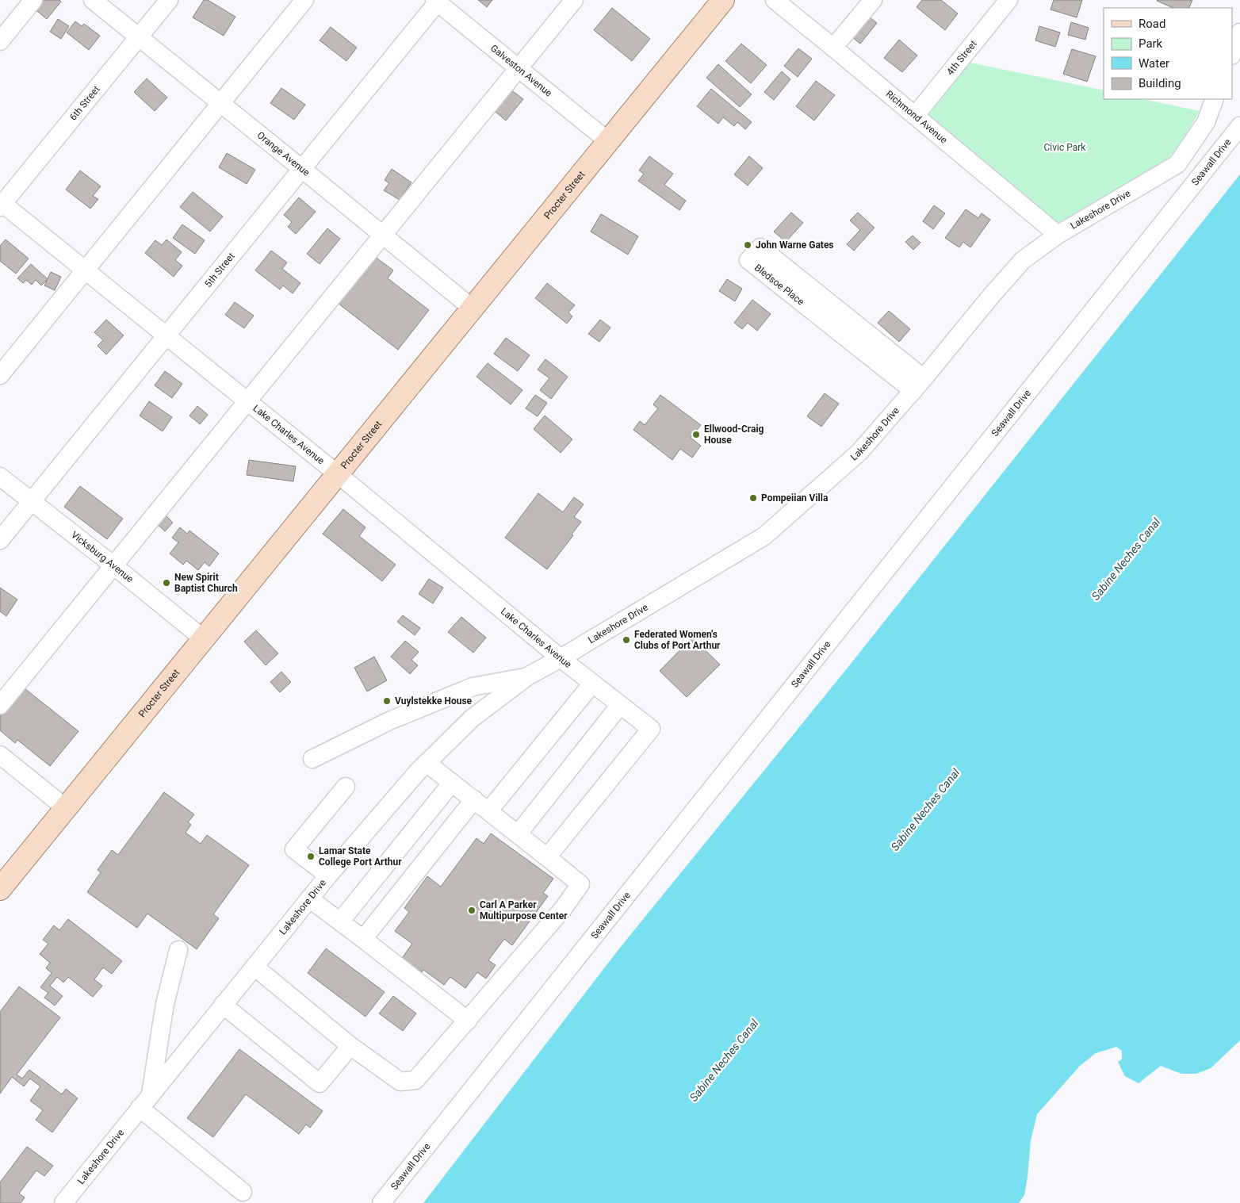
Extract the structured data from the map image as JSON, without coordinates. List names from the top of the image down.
{
  "streets": {
    "main road": ["Procter Street"],
    "street": [
      "4th Street",
      "Galveston Avenue",
      "6th Street",
      "Richmond Avenue",
      "Orange Avenue",
      "Seawall Drive",
      "Lakeshore Drive",
      "5th Street",
      "Bledsoe Place",
      "Lake Charles Avenue",
      "Vicksburg Avenue"
    ]
  },
  "crossings": [
    ["4th Street", "Richmond Avenue"],
    ["Galveston Avenue", "Procter Street"],
    ["Galveston Avenue", "5th Street"],
    ["6th Street", "Orange Avenue"],
    ["6th Street", "Lake Charles Avenue"],
    ["Richmond Avenue", "Lakeshore Drive"],
    ["Orange Avenue", "Procter Street"],
    ["Orange Avenue", "5th Street"],
    ["Procter Street", "Lake Charles Avenue"],
    ["Procter Street", "Vicksburg Avenue"],
    ["Lakeshore Drive", "Bledsoe Place"],
    ["Lakeshore Drive", "Lake Charles Avenue"],
    ["5th Street", "Lake Charles Avenue"],
    ["5th Street", "Vicksburg Avenue"]
  ],
  "water": ["Sabine Neches Canal"],
  "parks": ["Civic Park"],
  "places": [
    "John Warne Gates",
    "Ellwood-Craig House",
    "Pompeiian Villa",
    "New Spirit Baptist Church",
    "Federated Women's Clubs of Port Arthur",
    "Vuylstekke House",
    "Lamar State College Port Arthur",
    "Carl A Parker Multipurpose Center"
  ],
  "legend": [
    "Road",
    "Park",
    "Water",
    "Building"
  ]
}
